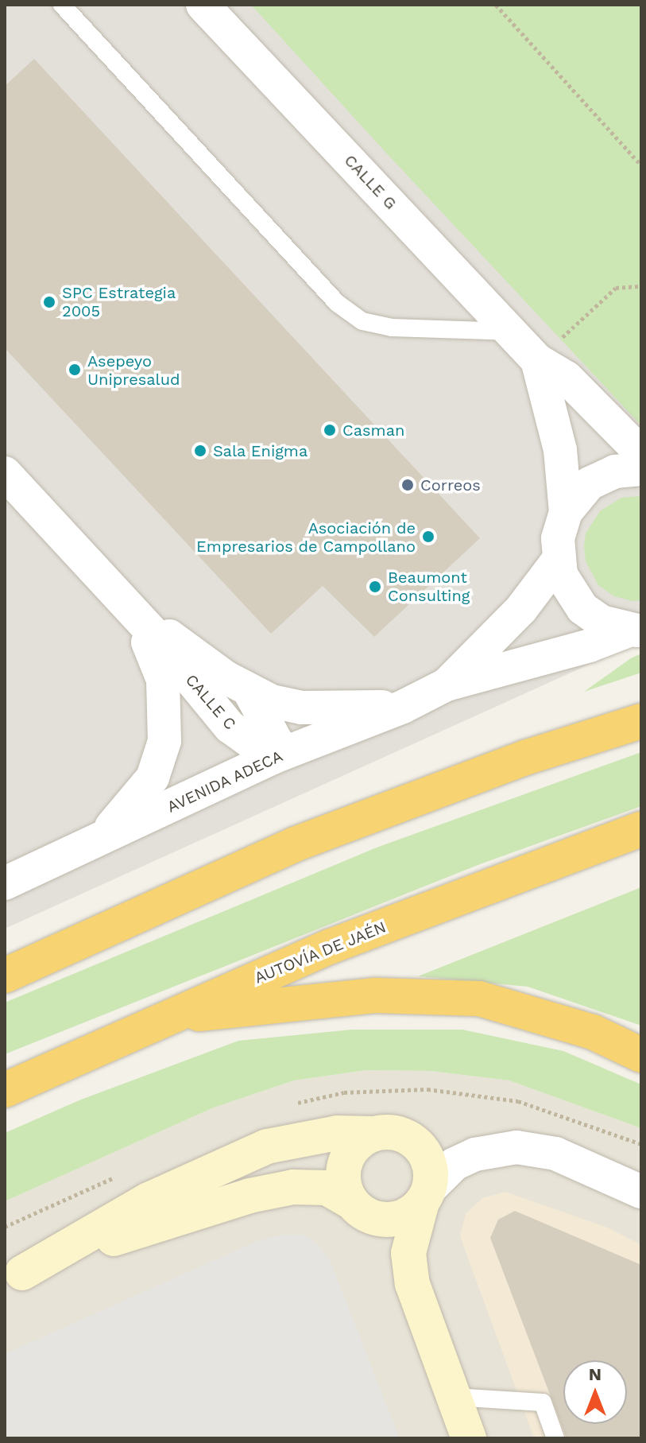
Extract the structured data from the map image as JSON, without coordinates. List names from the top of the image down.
{
  "streets": {
    "highway": ["AUTOVÍA DE JAÉN"],
    "street": ["CALLE G", "CALLE C", "AVENIDA ADECA"]
  },
  "crossings": [
    ["CALLE C", "AVENIDA ADECA"]
  ],
  "places": [
    "SPC Estrategia 2005",
    "Asepeyo Unipresalud",
    "Casman",
    "Sala Enigma",
    "Correos",
    "Asociación de Empresarios de Campollano",
    "Beaumont Consulting"
  ],
  "north": "top"
}
